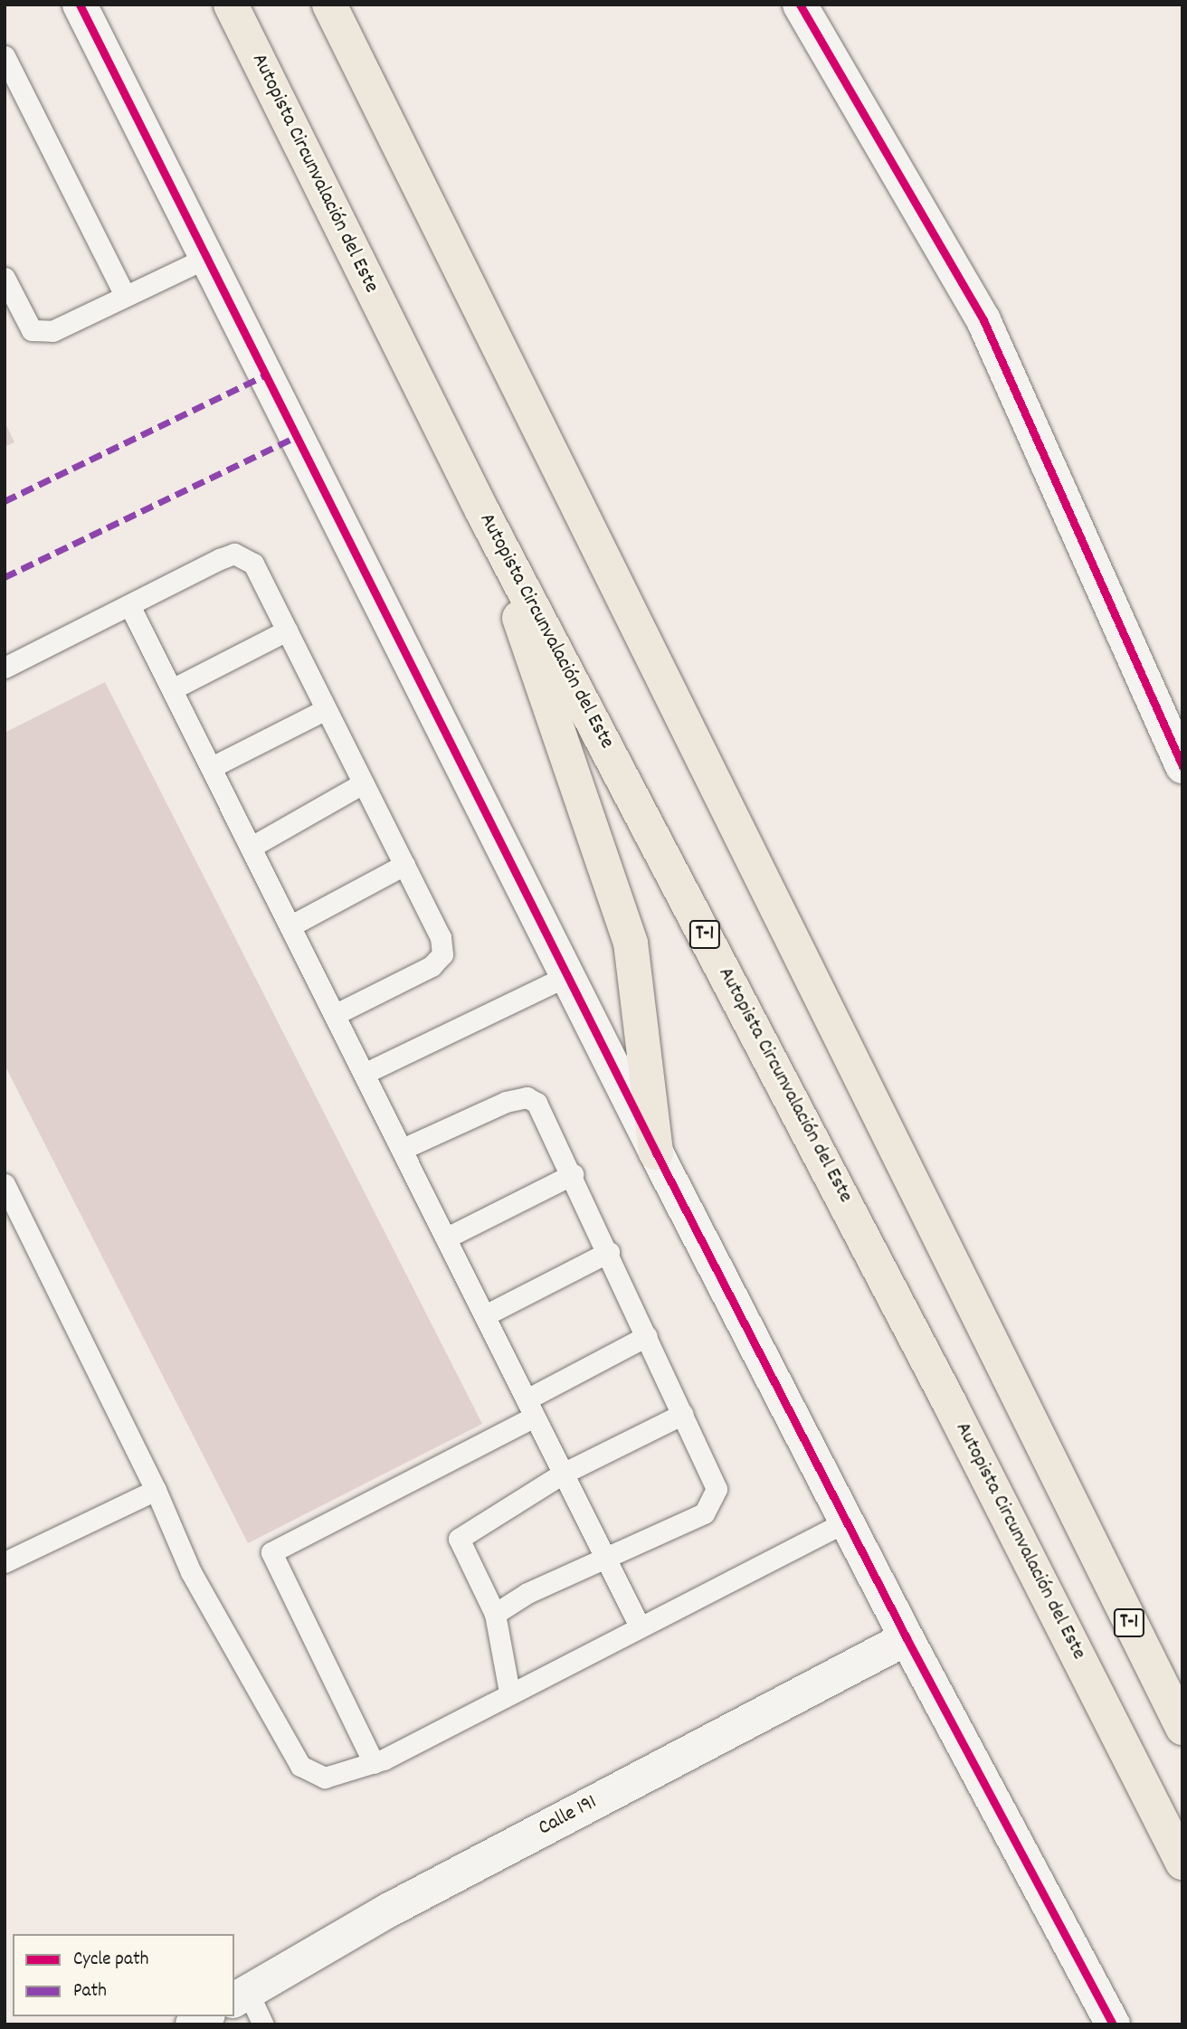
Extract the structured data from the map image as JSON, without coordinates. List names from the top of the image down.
{
  "streets": {
    "highway": ["Autopista Circunvalación del Este", "T-1"],
    "street": ["Calle 191"]
  },
  "legend": ["Cycle path", "Path"]
}
